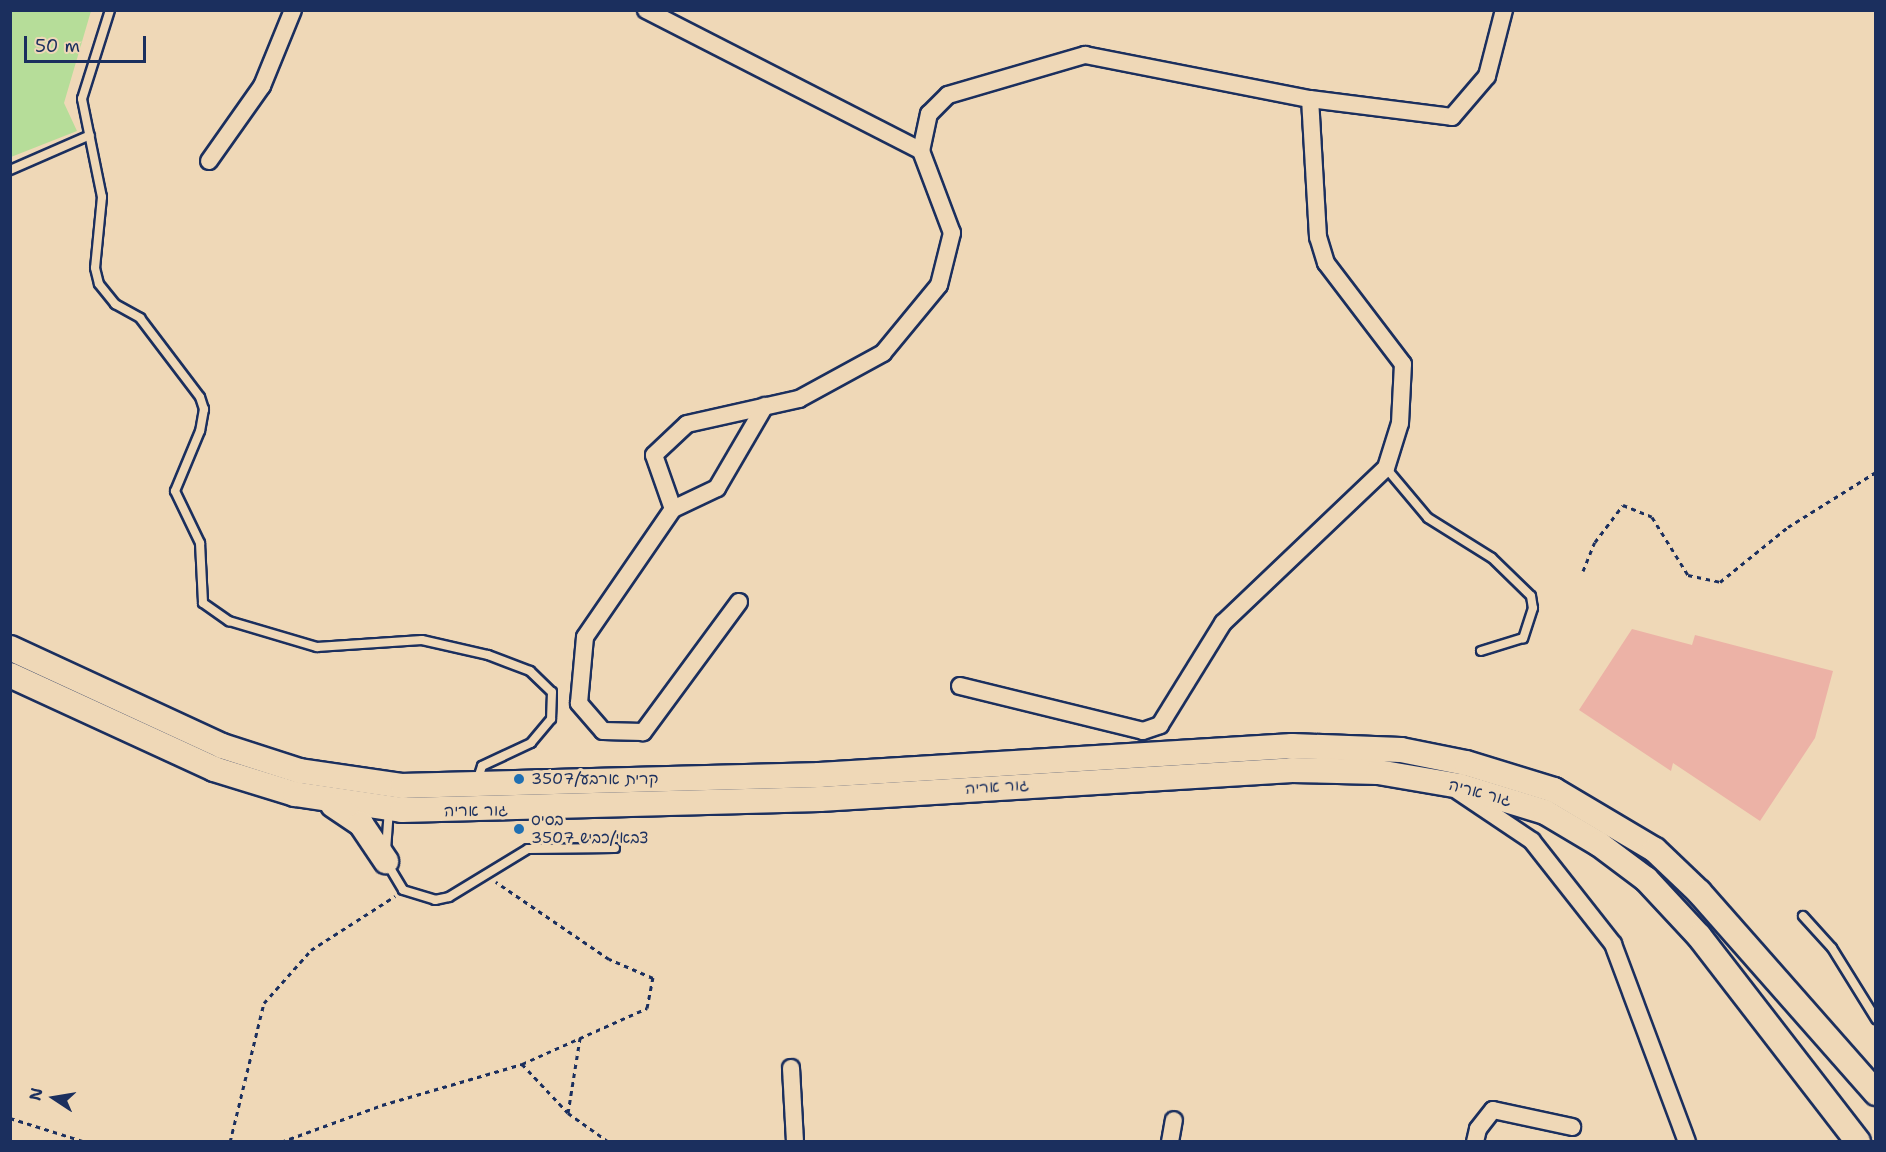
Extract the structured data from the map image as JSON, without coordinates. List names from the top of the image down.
{
  "streets": {
    "main road": ["גור אריה"]
  },
  "places": ["קרית ארבע/3507", "בסיס צבאי/כביש 3507"],
  "scale_bar": "50 m",
  "north": "left"
}
